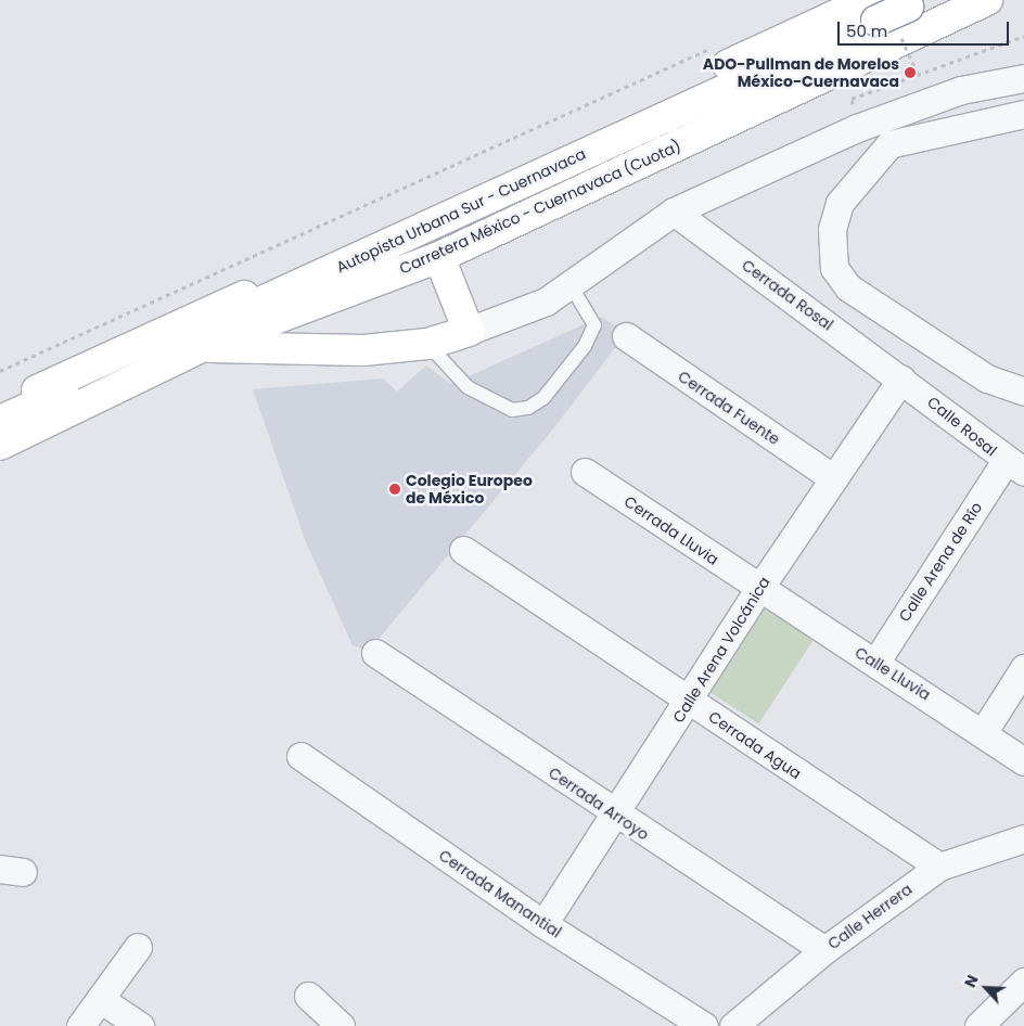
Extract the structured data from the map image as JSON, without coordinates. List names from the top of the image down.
{
  "streets": {
    "highway": ["Carretera México - Cuernavaca (Cuota)", "Autopista Urbana Sur - Cuernavaca"],
    "street": [
      "Cerrada Rosal",
      "Cerrada Fuente",
      "Calle Rosal",
      "Cerrada Lluvia",
      "Calle Arena de Río",
      "Calle Arena Volcánica",
      "Calle Lluvia",
      "Cerrada Agua",
      "Cerrada Arroyo",
      "Cerrada Manantial",
      "Calle Herrera"
    ]
  },
  "crossings": [
    ["Cerrada Rosal", "Calle Rosal"],
    ["Cerrada Rosal", "Calle Arena Volcánica"],
    ["Cerrada Fuente", "Calle Arena Volcánica"],
    ["Calle Rosal", "Calle Arena de Río"],
    ["Calle Rosal", "Calle Arena Volcánica"],
    ["Cerrada Lluvia", "Calle Arena Volcánica"],
    ["Cerrada Lluvia", "Calle Lluvia"],
    ["Calle Arena de Río", "Calle Lluvia"],
    ["Calle Arena Volcánica", "Calle Lluvia"],
    ["Calle Arena Volcánica", "Cerrada Agua"],
    ["Calle Arena Volcánica", "Cerrada Arroyo"],
    ["Calle Arena Volcánica", "Cerrada Manantial"],
    ["Cerrada Agua", "Calle Herrera"],
    ["Cerrada Arroyo", "Calle Herrera"]
  ],
  "places": ["ADO-Pullman de Morelos México-Cuernavaca", "Colegio Europeo de México"],
  "scale_bar": "50 m",
  "north": "top left"
}
